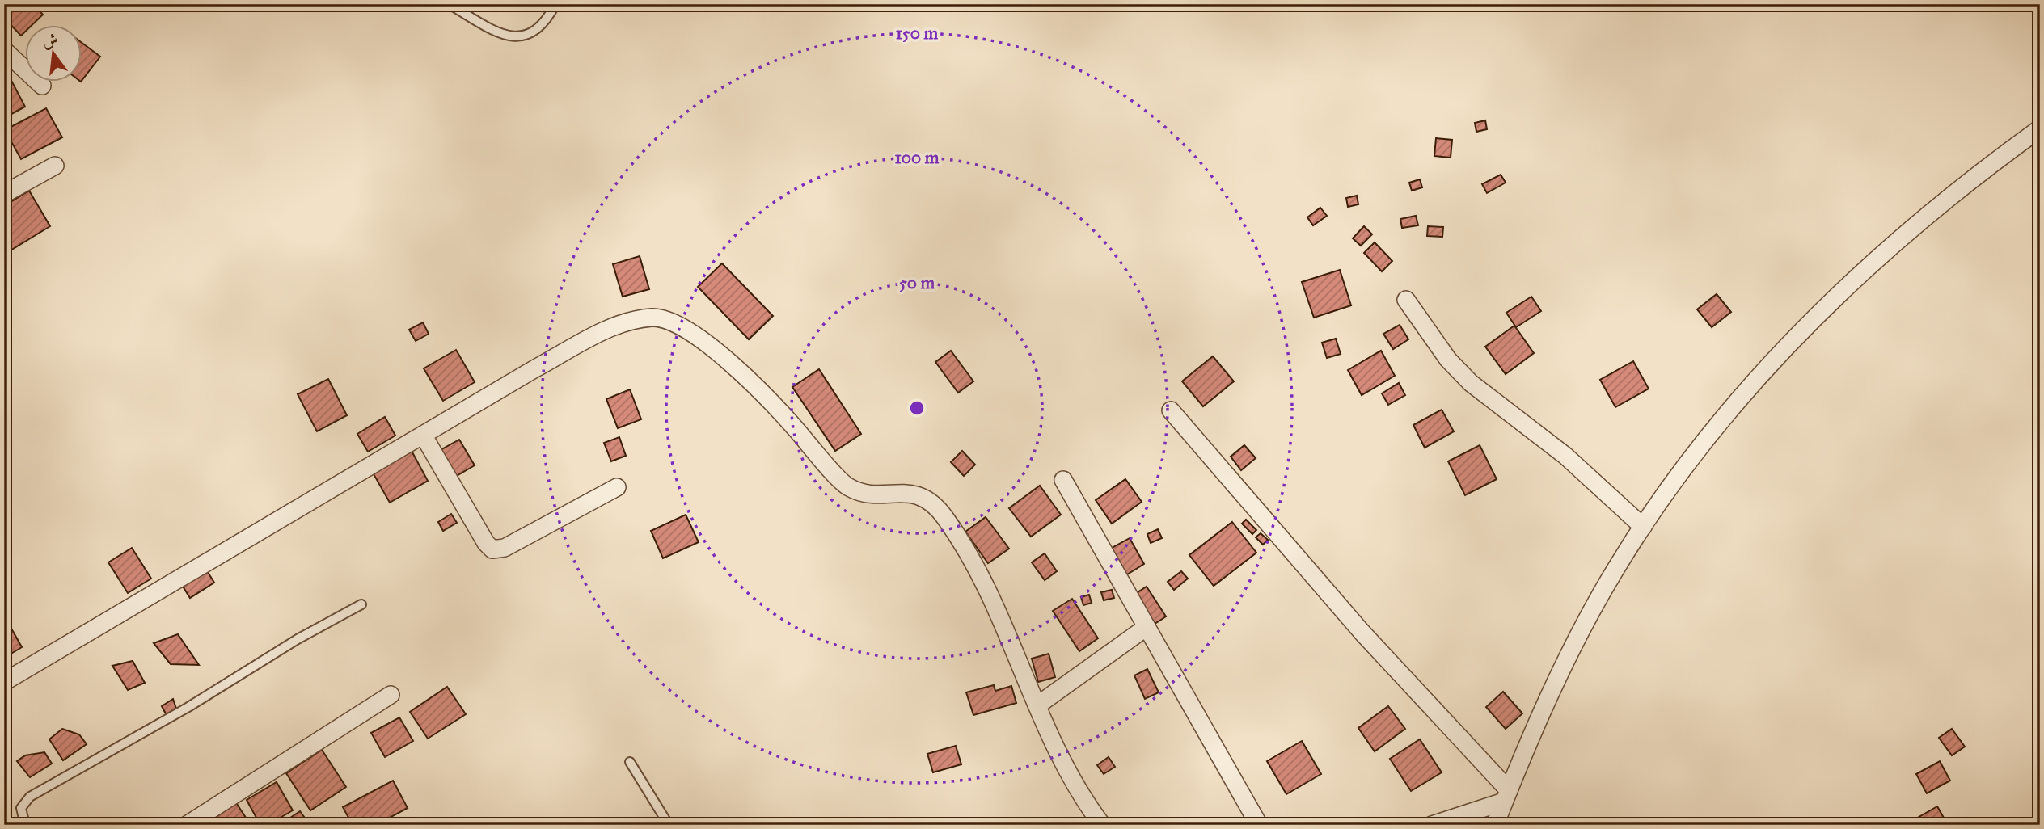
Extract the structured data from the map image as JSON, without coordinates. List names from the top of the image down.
{
  "north": "top",
  "rings": ["150 m", "100 m", "50 m"]
}
